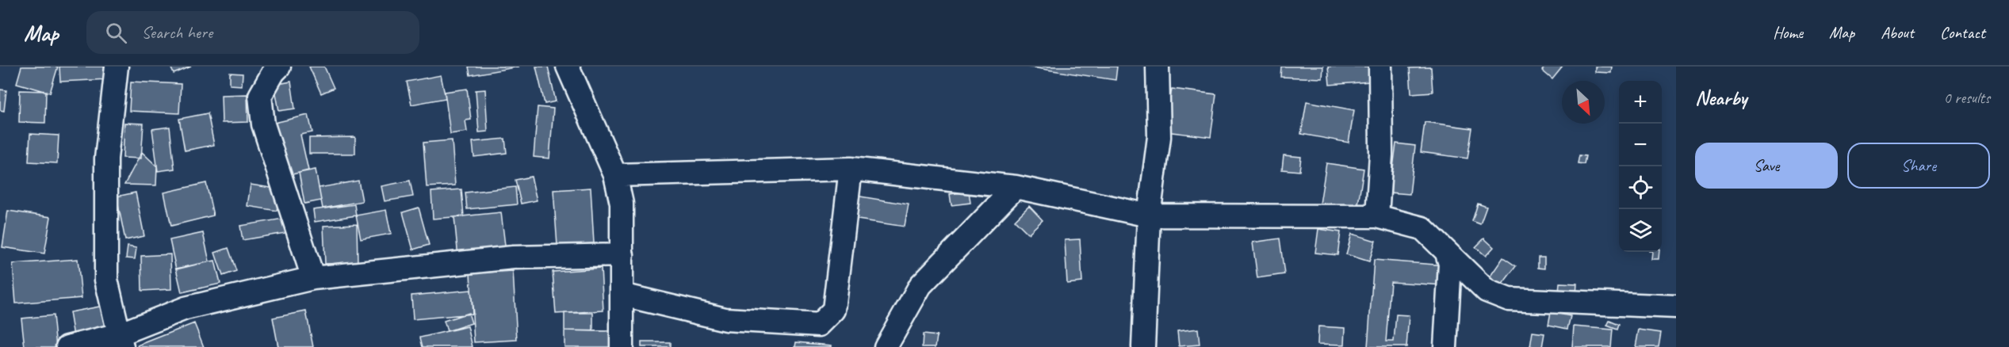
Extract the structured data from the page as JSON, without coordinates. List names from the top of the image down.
{
  "north": "bottom right",
  "page": {
    "header": "Map",
    "search": "Search here",
    "nav": [
      "Home",
      "Map",
      "About",
      "Contact"
    ],
    "heading": ["Nearby", "0 results"],
    "map_buttons": ["+", "−"],
    "buttons": ["Save", "Share"]
  }
}
